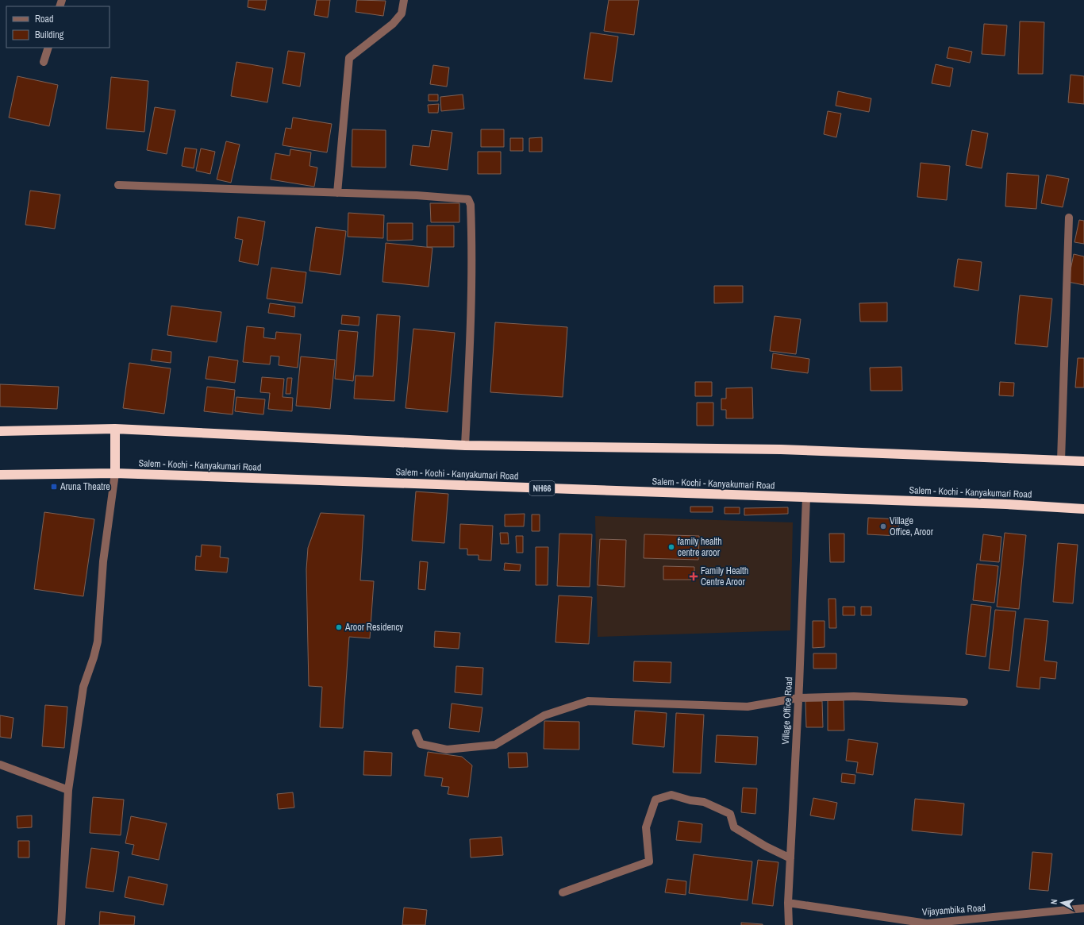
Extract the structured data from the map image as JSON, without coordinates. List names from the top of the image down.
{
  "streets": {
    "highway": ["Salem - Kochi - Kanyakumari Road", "NH66"],
    "street": ["Village Office Road", "Vijayambika Road"]
  },
  "crossings": [
    ["Salem - Kochi - Kanyakumari Road", "Village Office Road"],
    ["Village Office Road", "Vijayambika Road"]
  ],
  "places": {
    "transit": ["Aruna Theatre"],
    "other": ["Village Office, Aroor", "family health centre aroor", "Aroor Residency"],
    "health": ["Family Health Centre Aroor"]
  },
  "legend": ["Road", "Building"],
  "north": "left"
}
